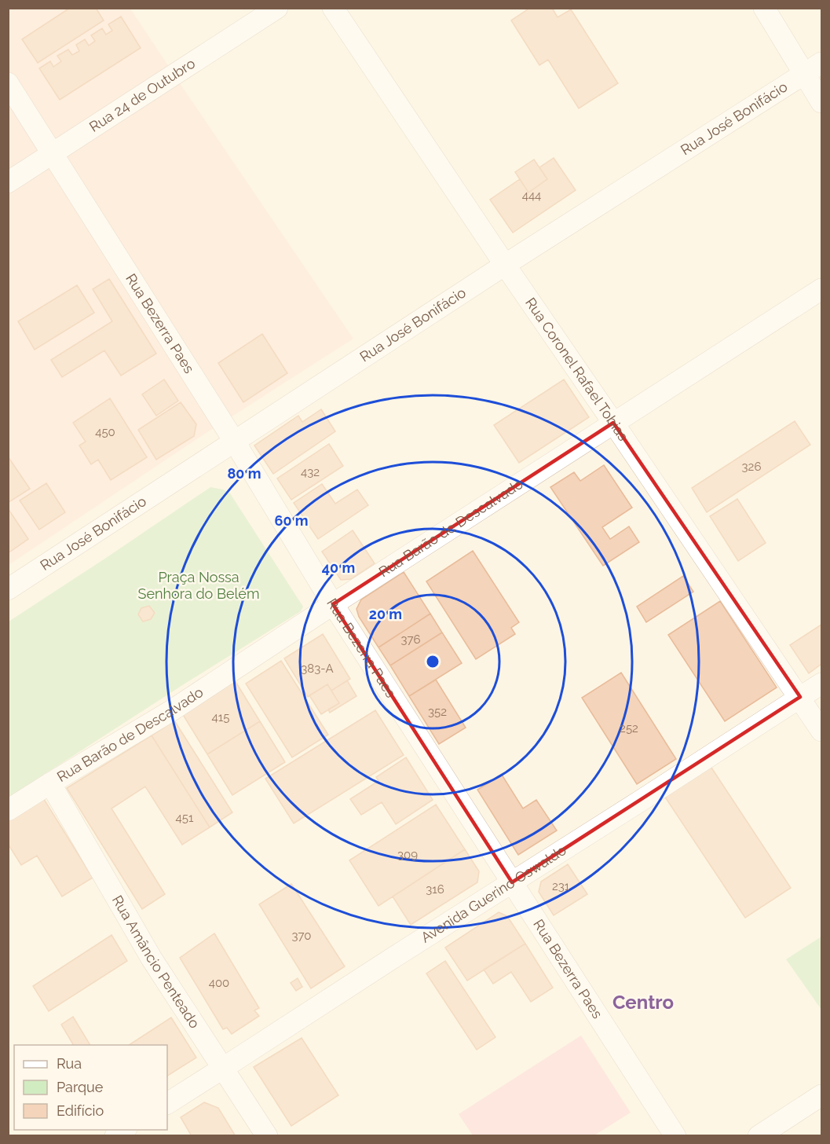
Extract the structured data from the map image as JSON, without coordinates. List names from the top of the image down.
{
  "streets": {
    "street": [
      "Rua 24 de Outubro",
      "Rua José Bonifácio",
      "Rua Bezerra Paes",
      "Rua Coronel Rafael Tobias",
      "Rua Barão de Descalvado",
      "Avenida Guerino Oswaldo",
      "Rua Amâncio Penteado"
    ]
  },
  "crossings": [
    ["Rua 24 de Outubro", "Rua Bezerra Paes"],
    ["Rua José Bonifácio", "Rua Bezerra Paes"],
    ["Rua José Bonifácio", "Rua Coronel Rafael Tobias"],
    ["Rua Bezerra Paes", "Rua Barão de Descalvado"],
    ["Rua Bezerra Paes", "Avenida Guerino Oswaldo"],
    ["Rua Coronel Rafael Tobias", "Rua Barão de Descalvado"],
    ["Rua Coronel Rafael Tobias", "Avenida Guerino Oswaldo"],
    ["Rua Barão de Descalvado", "Rua Amâncio Penteado"],
    ["Avenida Guerino Oswaldo", "Rua Amâncio Penteado"]
  ],
  "districts": ["Centro"],
  "parks": ["Praça Nossa Senhora do Belém"],
  "house_numbers": [
    "444",
    "450",
    "326",
    "432",
    "376",
    "383-A",
    "352",
    "415",
    "252",
    "451",
    "309",
    "231",
    "316",
    "370",
    "400"
  ],
  "legend": ["Rua", "Parque", "Edifício"],
  "rings": [
    "80 m",
    "60 m",
    "40 m",
    "20 m"
  ]
}
